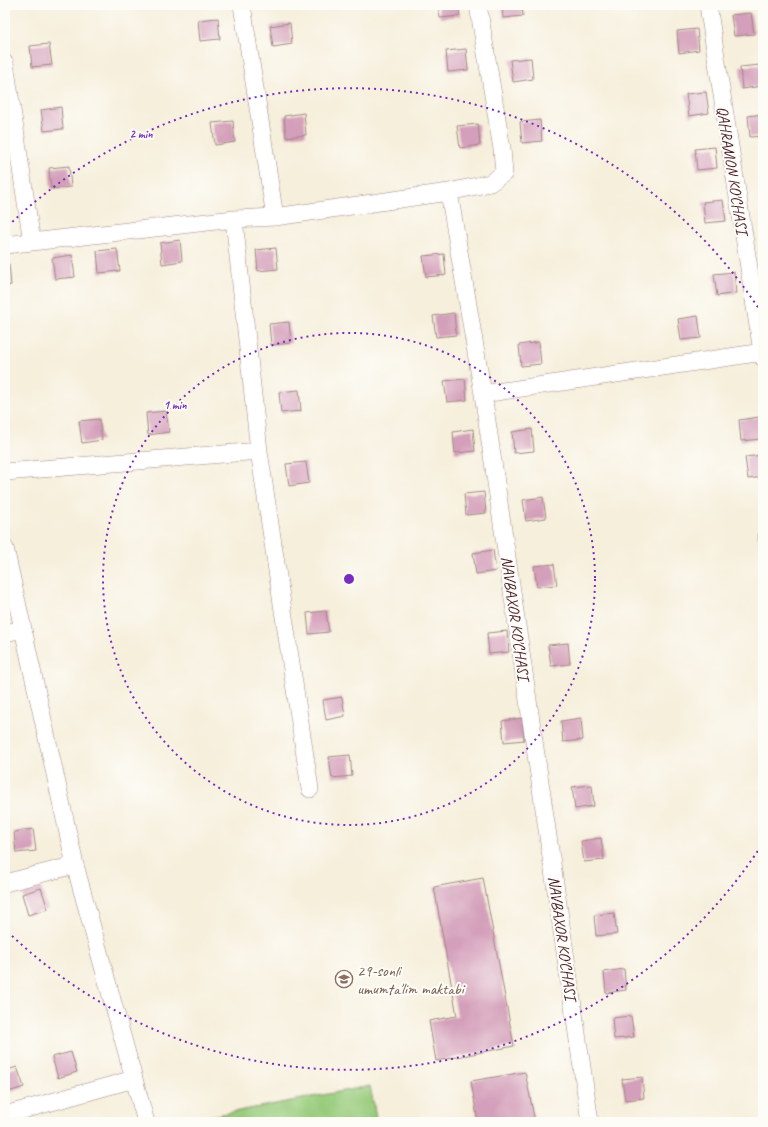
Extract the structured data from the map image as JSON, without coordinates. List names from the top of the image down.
{
  "streets": {
    "street": ["QAHRAMON KO'CHASI", "NAVBAXOR KO'CHASI"]
  },
  "places": {
    "school or university": ["29-sonli umumta'lim maktabi"]
  },
  "rings": ["2 min", "1 min"]
}
